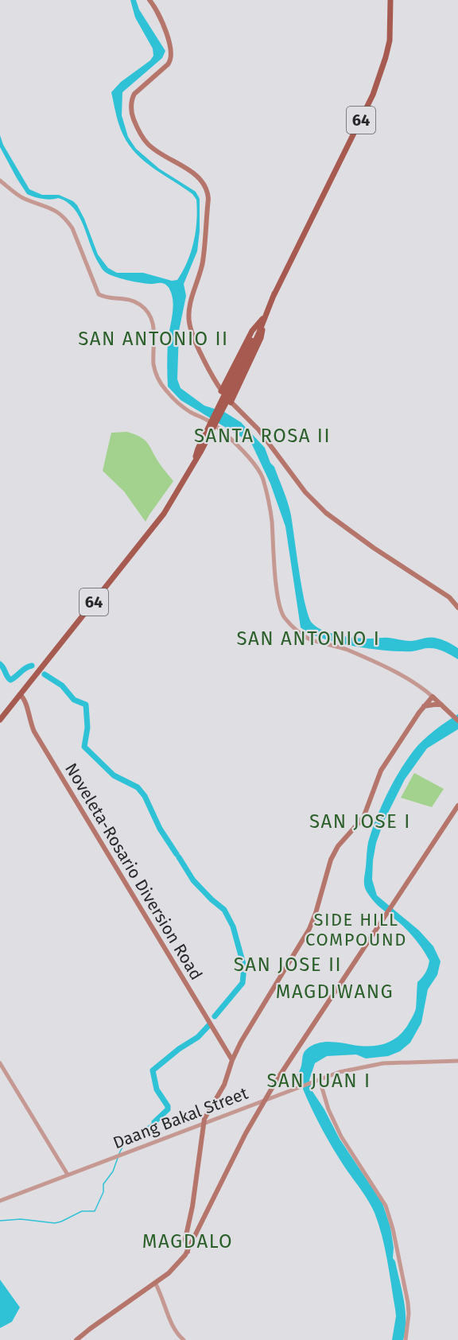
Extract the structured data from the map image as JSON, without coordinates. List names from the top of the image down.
{
  "streets": {
    "main road": ["64", "Noveleta-Rosario Diversion Road"],
    "street": ["Daang Bakal Street"]
  },
  "crossings": [
    ["64", "Noveleta-Rosario Diversion Road"]
  ],
  "districts": [
    "SAN ANTONIO II",
    "SANTA ROSA II",
    "SAN ANTONIO I",
    "SAN JOSE I",
    "SIDE HILL COMPOUND",
    "SAN JOSE II",
    "MAGDIWANG",
    "SAN JUAN I",
    "MAGDALO"
  ]
}
